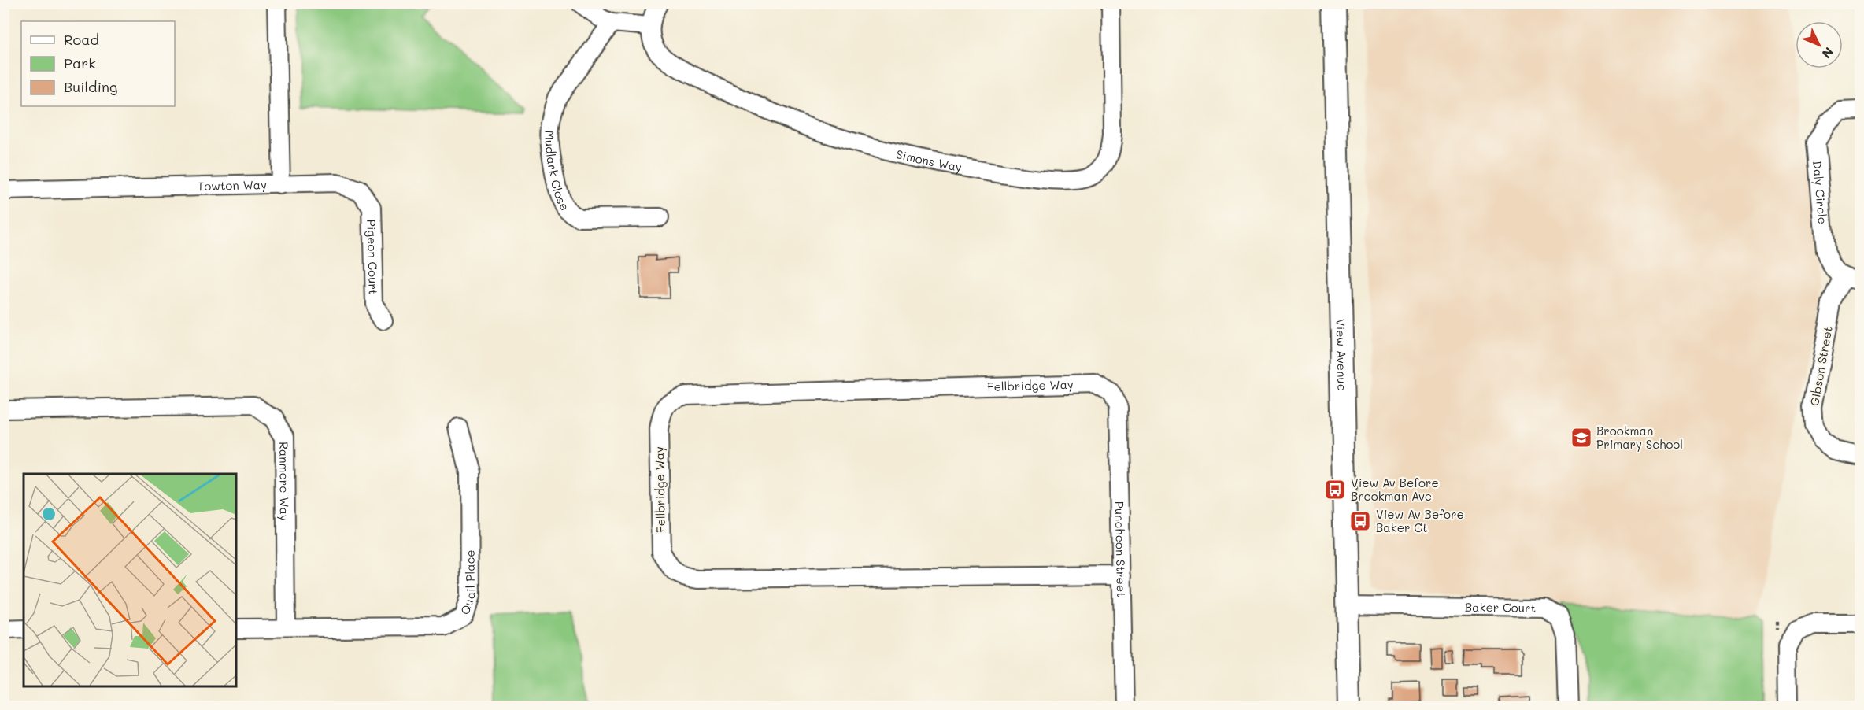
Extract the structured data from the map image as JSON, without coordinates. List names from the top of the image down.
{
  "streets": {
    "street": [
      "Simons Way",
      "Mudlark Close",
      "Towton Way",
      "Daly Circle",
      "Pigeon Court",
      "View Avenue",
      "Gibson Street",
      "Fellbridge Way",
      "Ranmere Way",
      "Puncheon Street",
      "Quail Place",
      "Baker Court"
    ]
  },
  "crossings": [
    ["Towton Way", "Pigeon Court"],
    ["Daly Circle", "Gibson Street"],
    ["View Avenue", "Baker Court"],
    ["Fellbridge Way", "Puncheon Street"],
    ["Ranmere Way", "Quail Place"]
  ],
  "places": {
    "school or university": ["Brookman Primary School"],
    "bus stop": ["View Av Before Brookman Ave", "View Av Before Baker Ct"]
  },
  "legend": ["Road", "Park", "Building"],
  "north": "bottom right"
}
